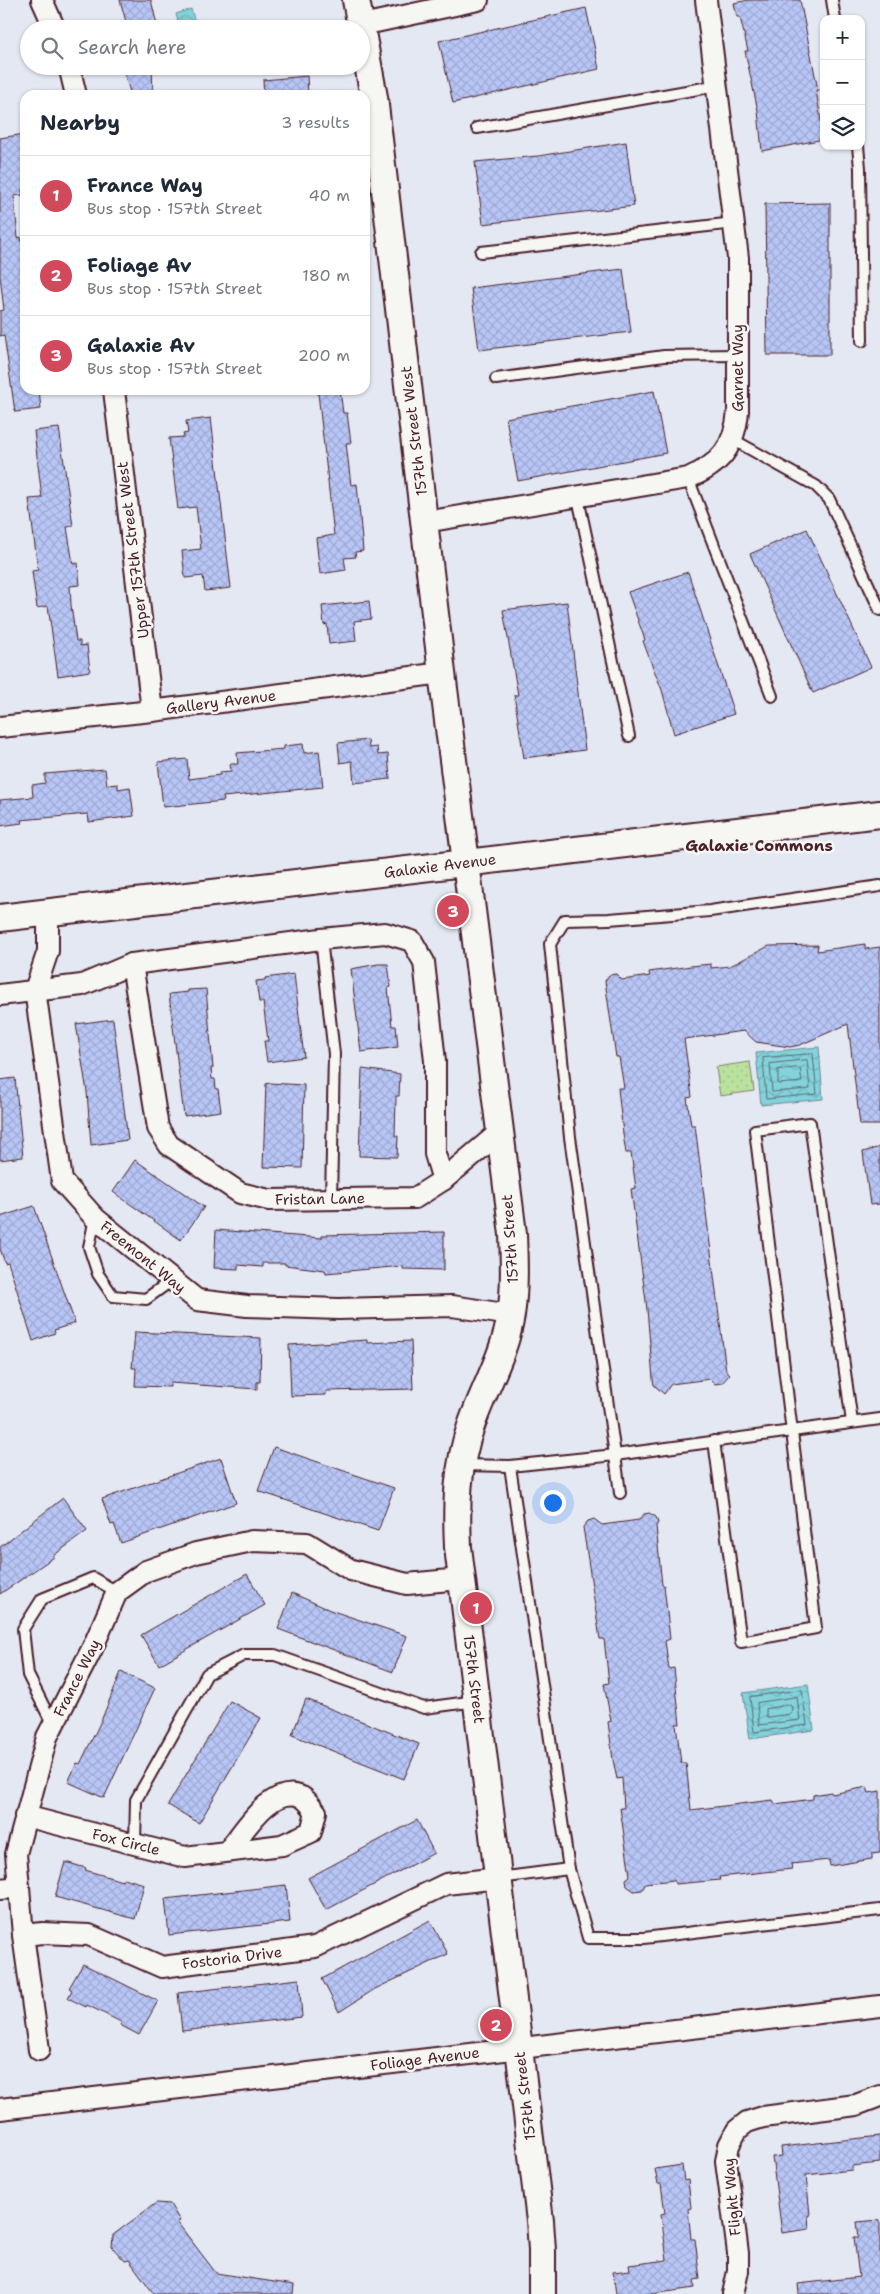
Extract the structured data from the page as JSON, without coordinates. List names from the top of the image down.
{
  "streets": {
    "street": [
      "Garnet Way",
      "157th Street West",
      "Upper 157th Street West",
      "Gallery Avenue",
      "Galaxie Avenue",
      "Fristan Lane",
      "157th Street",
      "Freemont Way",
      "France Way",
      "Fox Circle",
      "Fostoria Drive",
      "Foliage Avenue",
      "Flight Way"
    ]
  },
  "crossings": [
    ["Garnet Way", "157th Street West"],
    ["157th Street West", "Gallery Avenue"],
    ["157th Street West", "Galaxie Avenue"],
    ["157th Street West", "157th Street"],
    ["Upper 157th Street West", "Gallery Avenue"],
    ["Galaxie Avenue", "157th Street"],
    ["Galaxie Avenue", "Freemont Way"],
    ["Fristan Lane", "157th Street"],
    ["157th Street", "Freemont Way"],
    ["157th Street", "Fostoria Drive"],
    ["157th Street", "Foliage Avenue"],
    ["France Way", "Fox Circle"]
  ],
  "districts": ["Galaxie Commons"],
  "page": {
    "map_buttons": ["+", "−"],
    "search": "Search here",
    "heading": ["Nearby", "3 results"],
    "list": [
      {
        "mark": "1",
        "name": "France Way",
        "note": "Bus stop · 157th Street",
        "value": "40 m"
      },
      {
        "mark": "2",
        "name": "Foliage Av",
        "note": "Bus stop · 157th Street",
        "value": "180 m"
      },
      {
        "mark": "3",
        "name": "Galaxie Av",
        "note": "Bus stop · 157th Street",
        "value": "200 m"
      }
    ],
    "pins": ["3", "1", "2"]
  }
}
